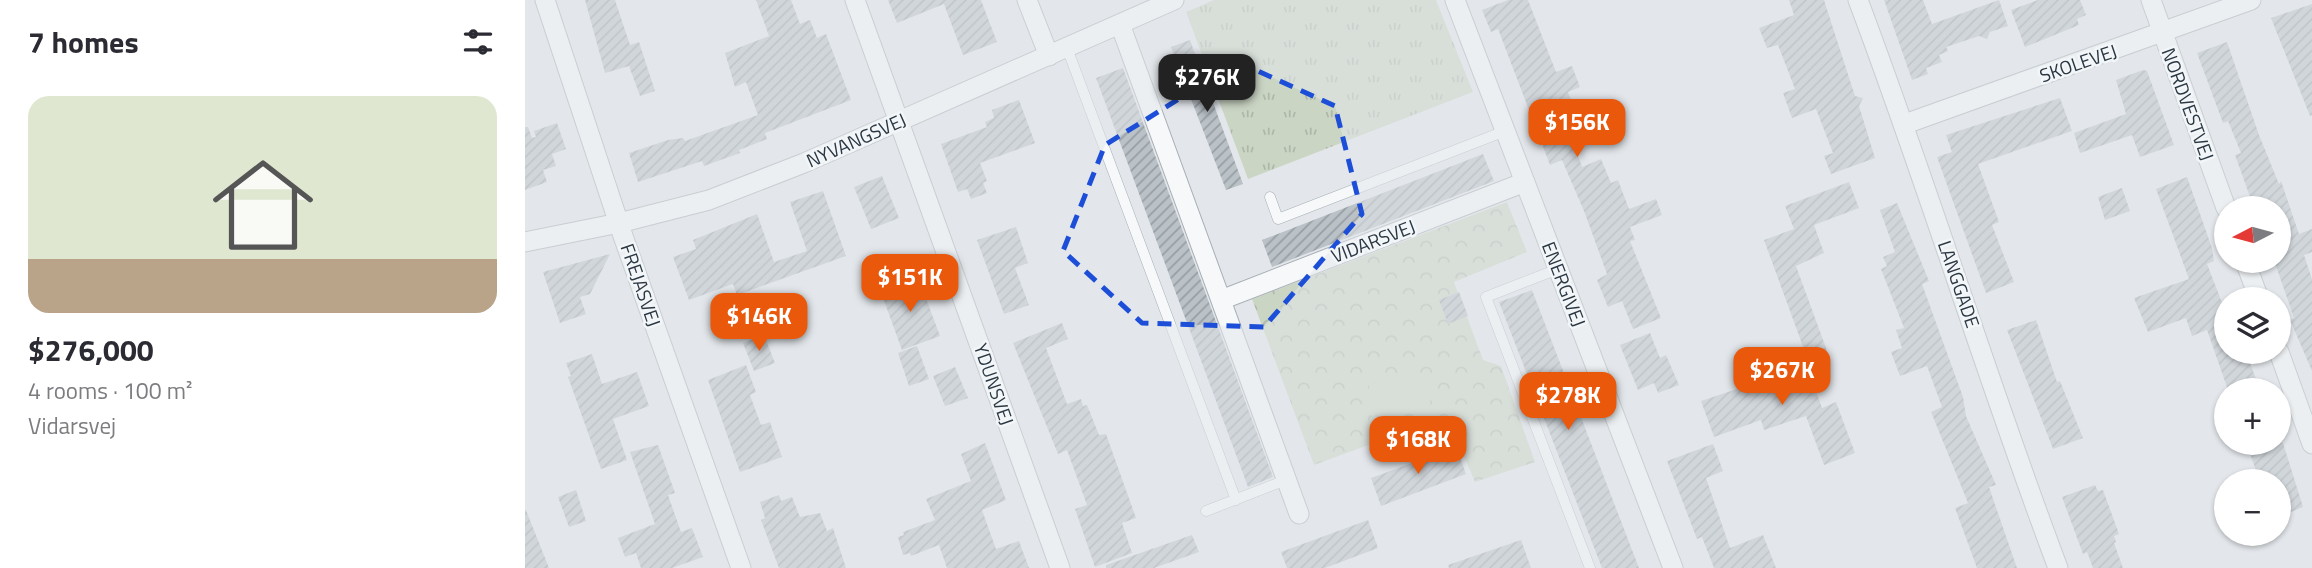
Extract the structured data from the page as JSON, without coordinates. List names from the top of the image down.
{
  "streets": {
    "street": [
      "SKOLEVEJ",
      "NORDVESTVEJ",
      "NYVANGSVEJ",
      "VIDARSVEJ",
      "ENERGIVEJ",
      "LANGGADE",
      "FREJASVEJ",
      "YDUNSVEJ"
    ]
  },
  "crossings": [
    ["SKOLEVEJ", "NORDVESTVEJ"],
    ["SKOLEVEJ", "LANGGADE"],
    ["NYVANGSVEJ", "FREJASVEJ"],
    ["NYVANGSVEJ", "YDUNSVEJ"],
    ["VIDARSVEJ", "ENERGIVEJ"]
  ],
  "north": "left",
  "page": {
    "heading": "7 homes",
    "price": [
      "$276K",
      "$156K",
      "$151K",
      "$146K",
      "$267K",
      "$278K",
      "$168K"
    ],
    "list": [
      {
        "name": "$276,000",
        "note": "4 rooms · 100 m² · Vidarsvej"
      }
    ],
    "map_buttons": ["+", "−"]
  }
}
